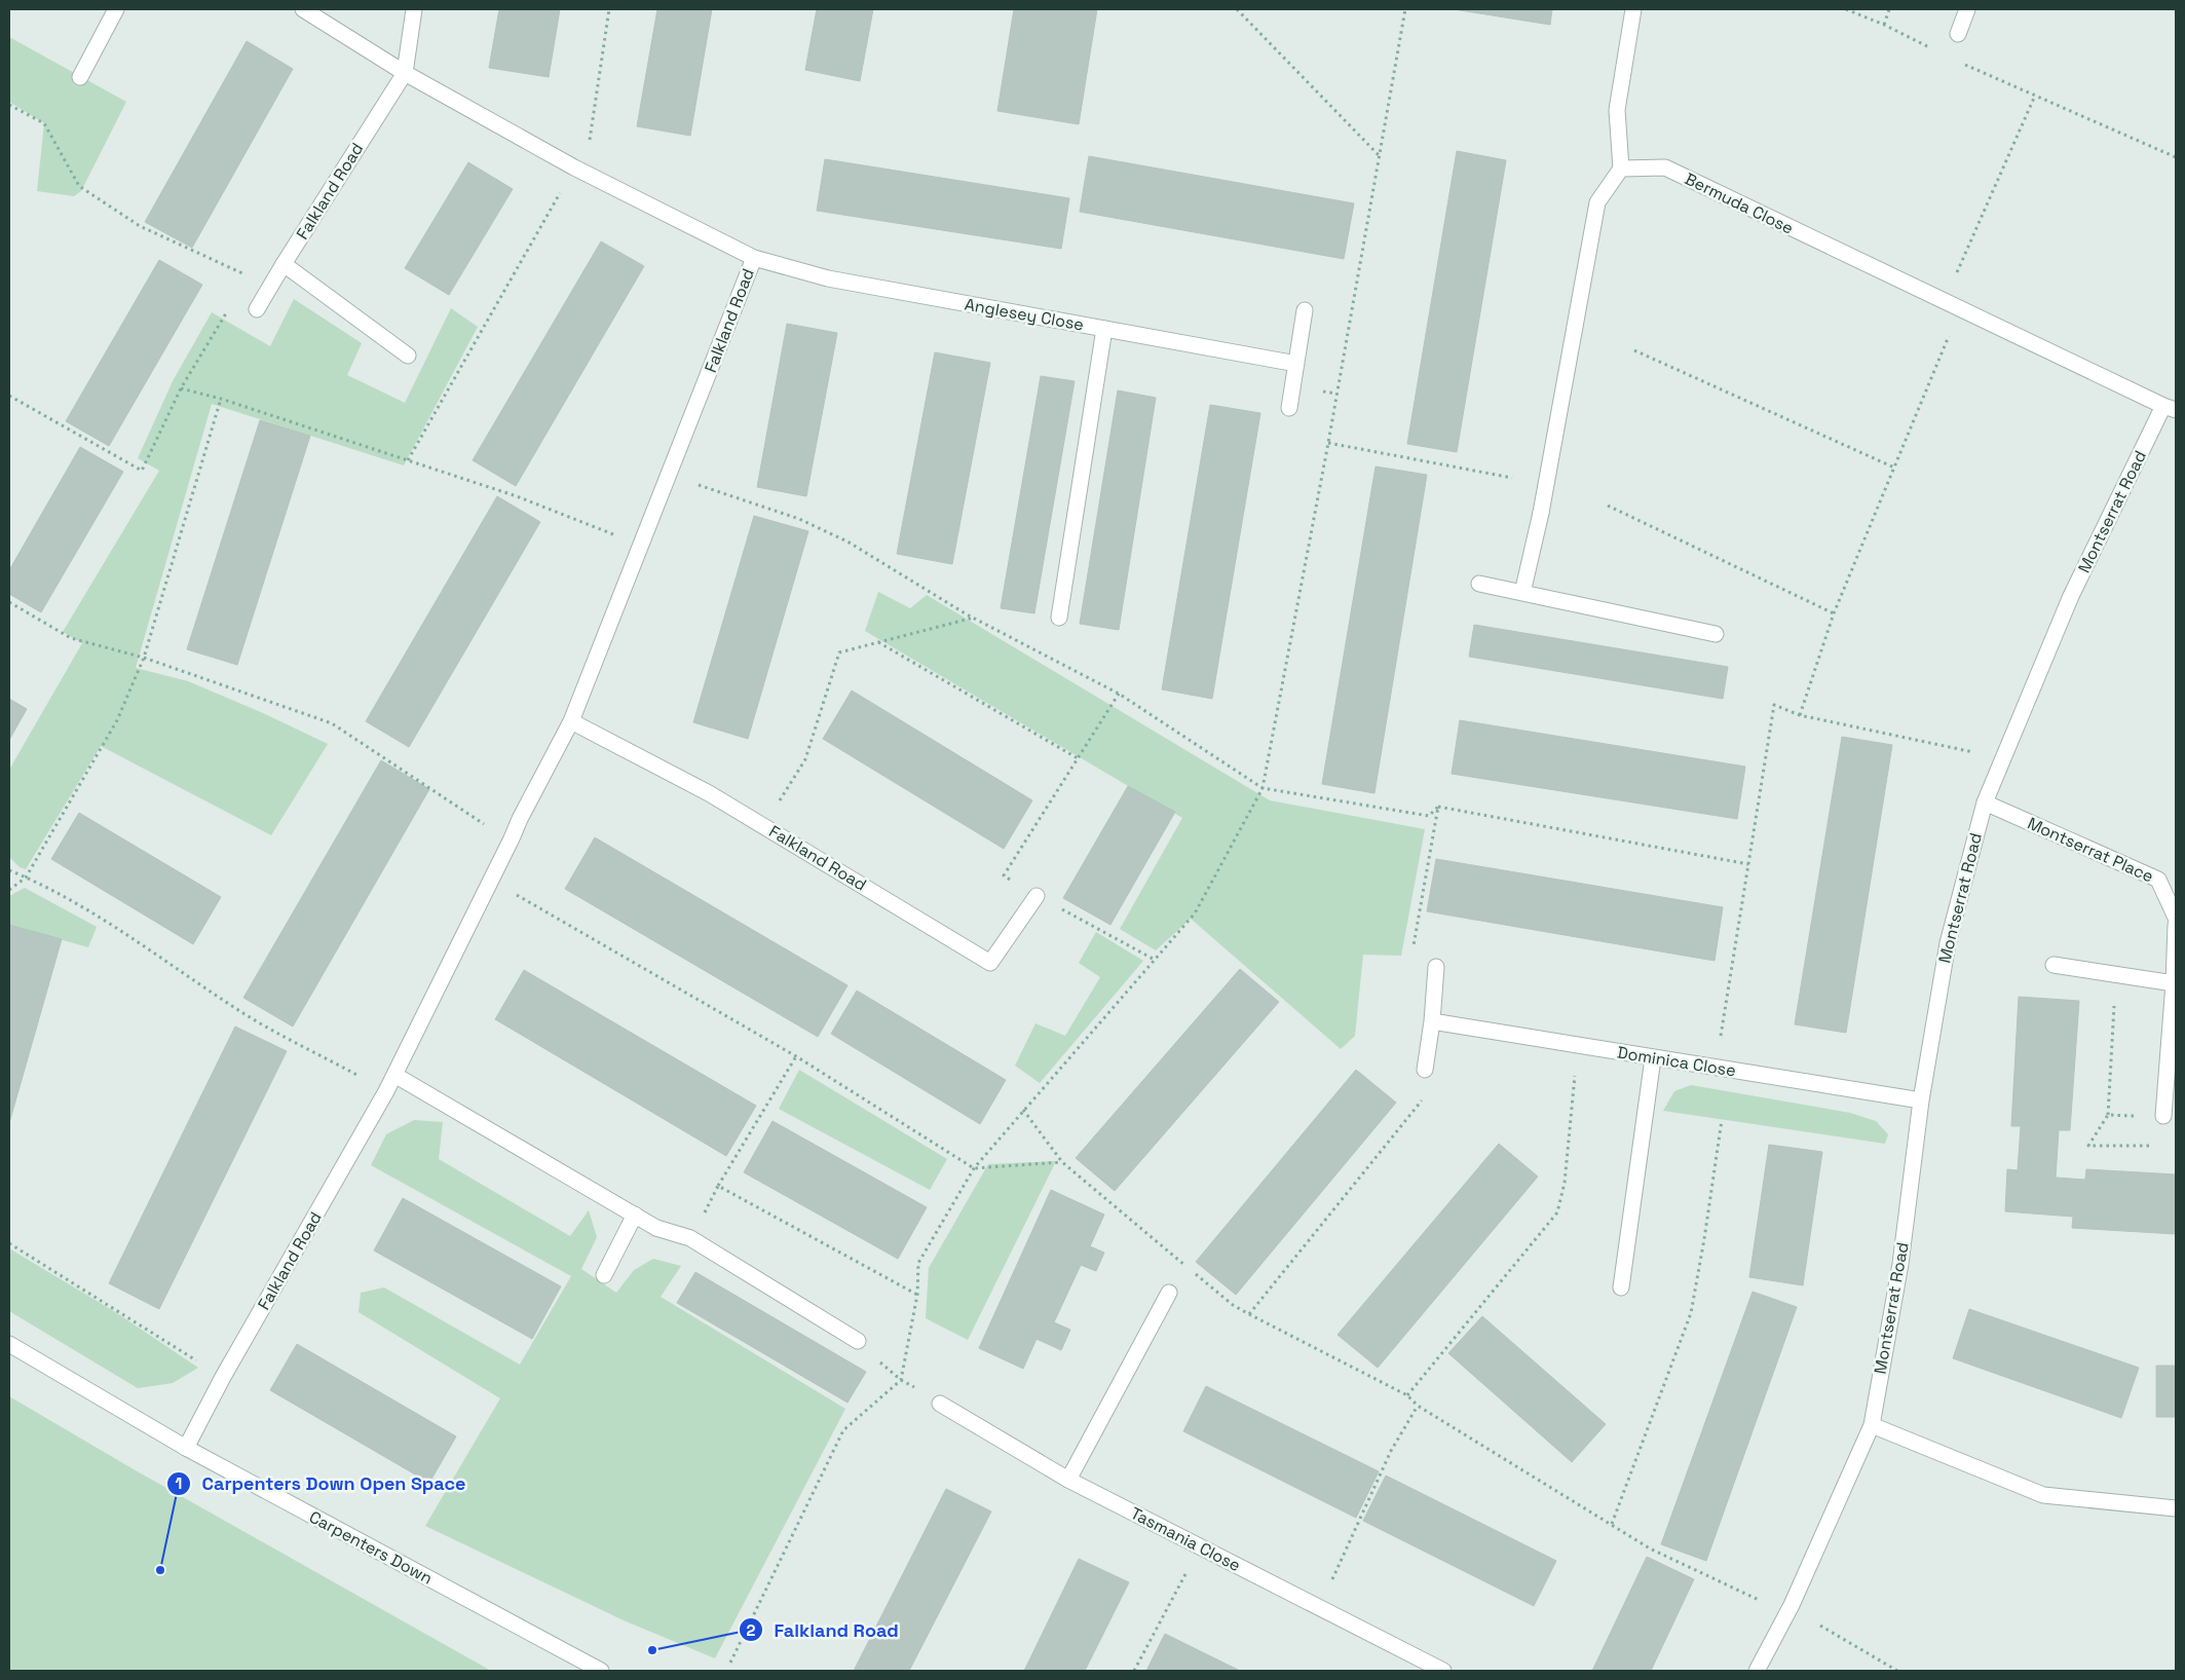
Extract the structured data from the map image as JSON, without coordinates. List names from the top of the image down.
{
  "streets": {
    "street": [
      "Falkland Road",
      "Bermuda Close",
      "Anglesey Close",
      "Montserrat Road",
      "Montserrat Place",
      "Dominica Close",
      "Tasmania Close",
      "Carpenters Down"
    ]
  },
  "crossings": [
    ["Falkland Road", "Anglesey Close"],
    ["Falkland Road", "Carpenters Down"],
    ["Bermuda Close", "Montserrat Road"],
    ["Montserrat Road", "Montserrat Place"],
    ["Montserrat Road", "Dominica Close"]
  ],
  "places": ["Carpenters Down Open Space", "Falkland Road"]
}
